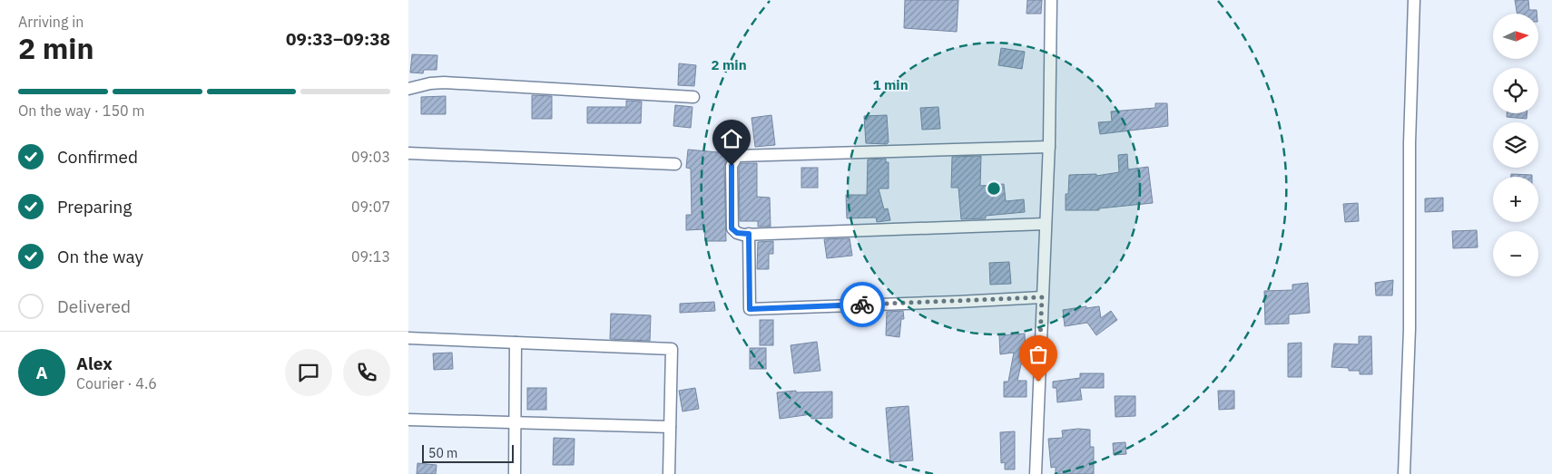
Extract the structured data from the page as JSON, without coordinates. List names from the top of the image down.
{
  "scale_bar": "50 m",
  "north": "right",
  "page": {
    "heading": ["2 min", "Arriving in", "09:33–09:38"],
    "panel": ["Alex", "Courier · 4.6"],
    "map_buttons": ["+", "−"],
    "bar": "On the way · 150 m",
    "list": [
      ["Confirmed", "09:03"],
      ["Preparing", "09:07"],
      ["On the way", "09:13"],
      "Delivered"
    ],
    "round": "A",
    "scale": "50 m"
  },
  "rings": ["2 min", "1 min"]
}
